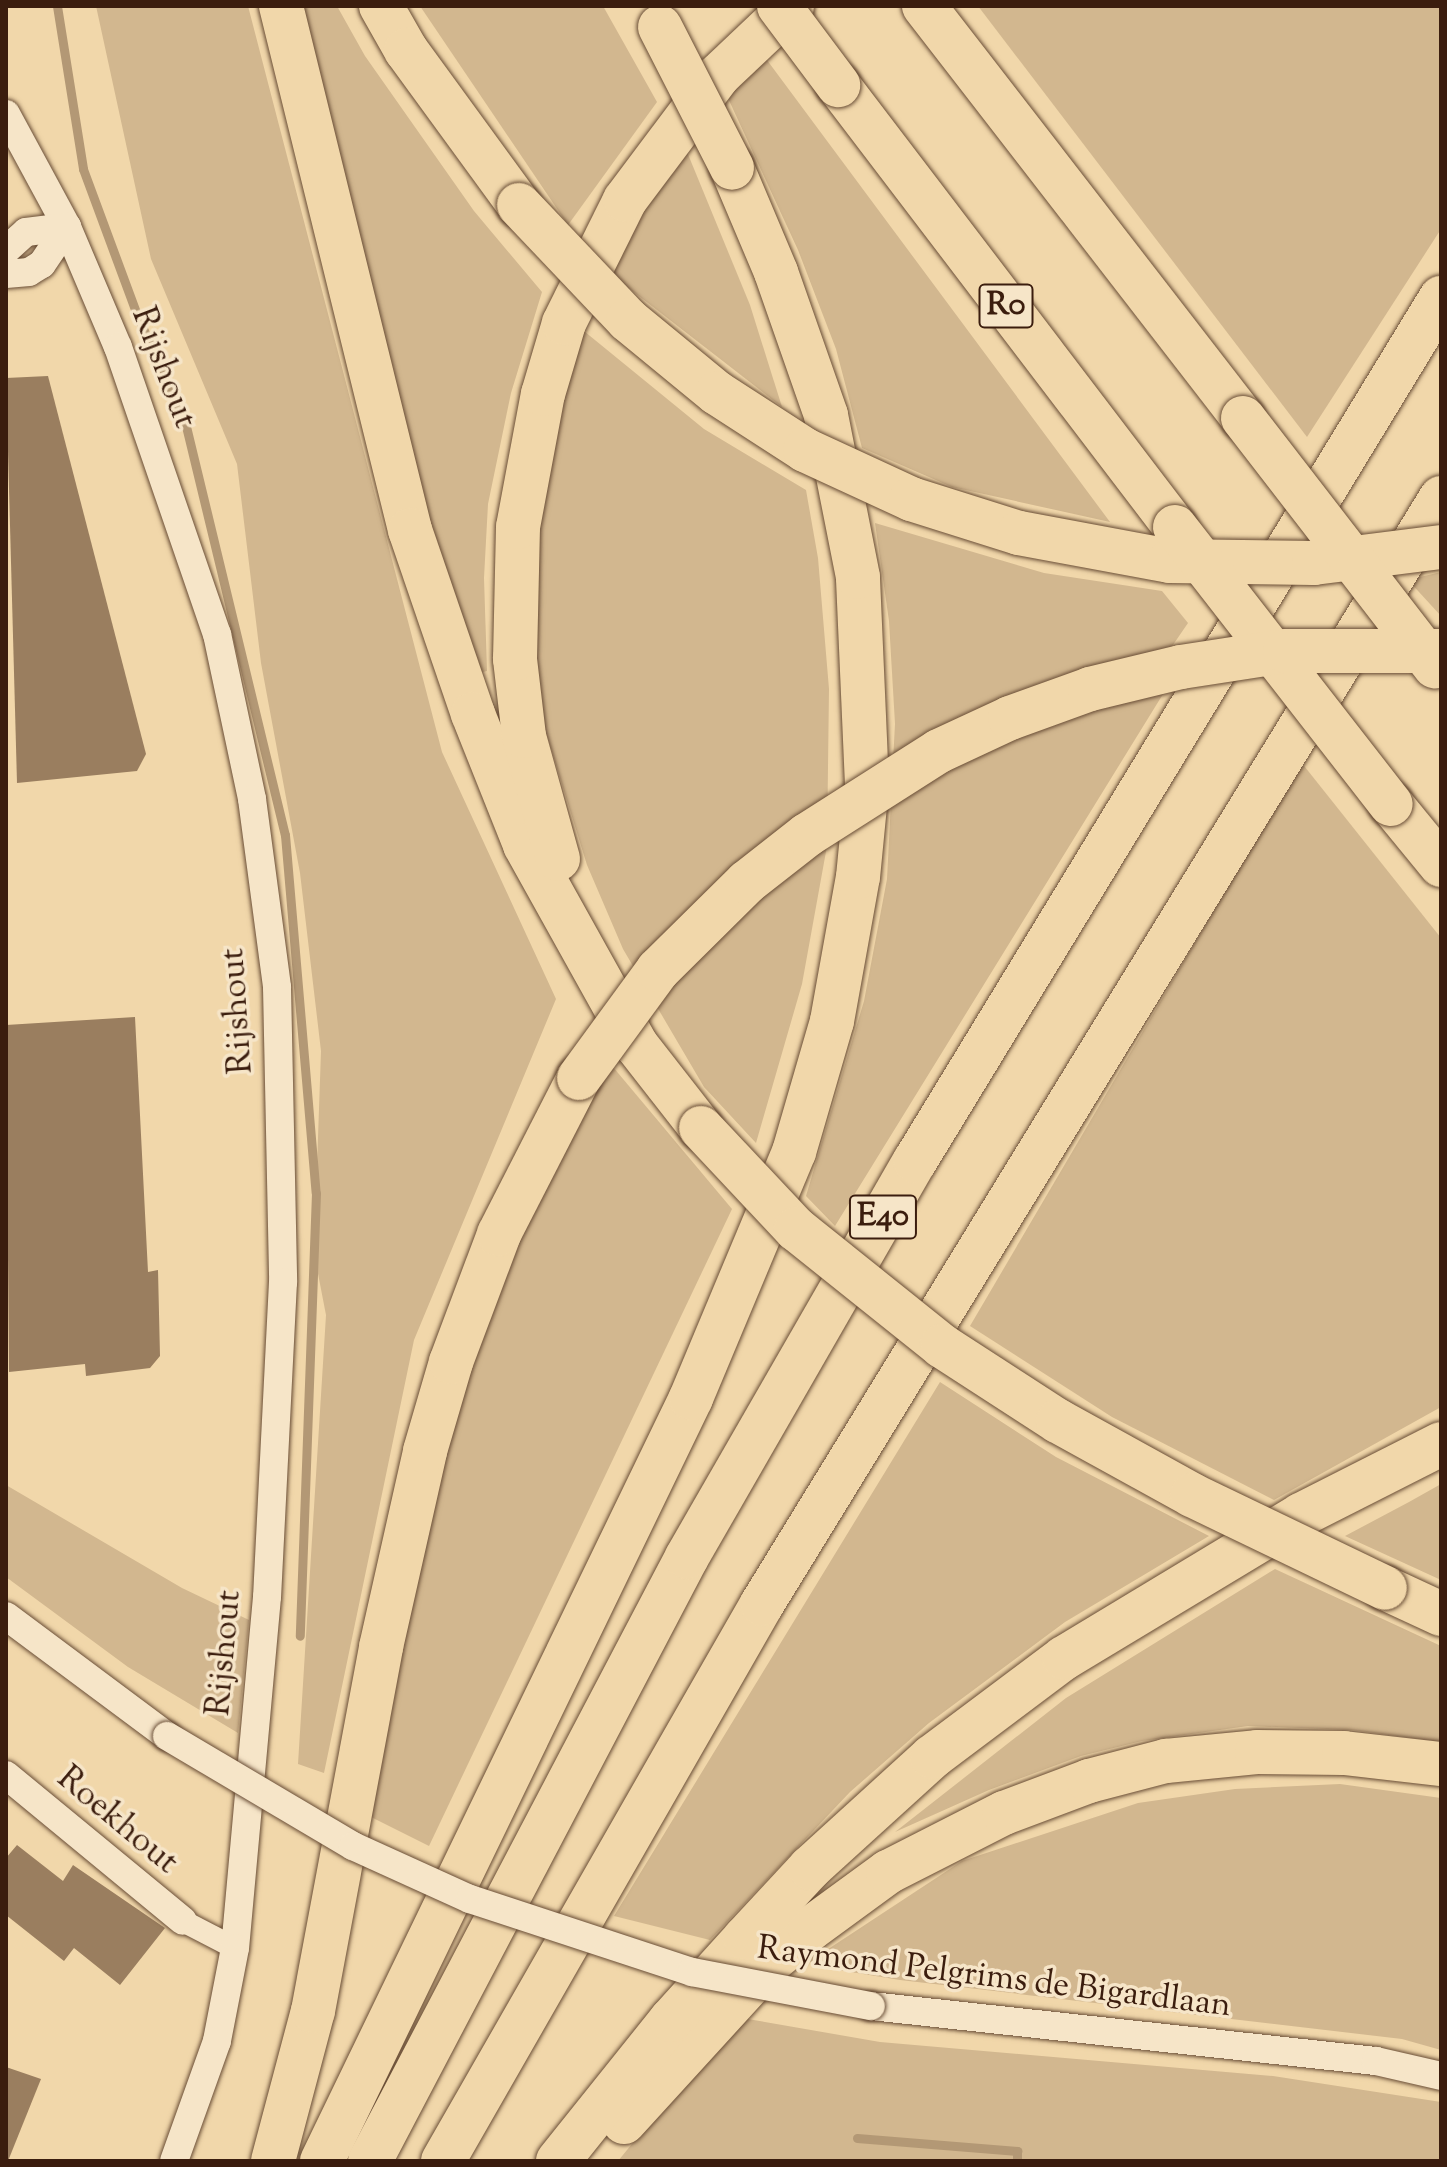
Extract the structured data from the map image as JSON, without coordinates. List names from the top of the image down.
{
  "streets": {
    "highway": ["R0", "E40"],
    "street": ["Rijshout", "Roekhout", "Raymond Pelgrims de Bigardlaan"]
  }
}
